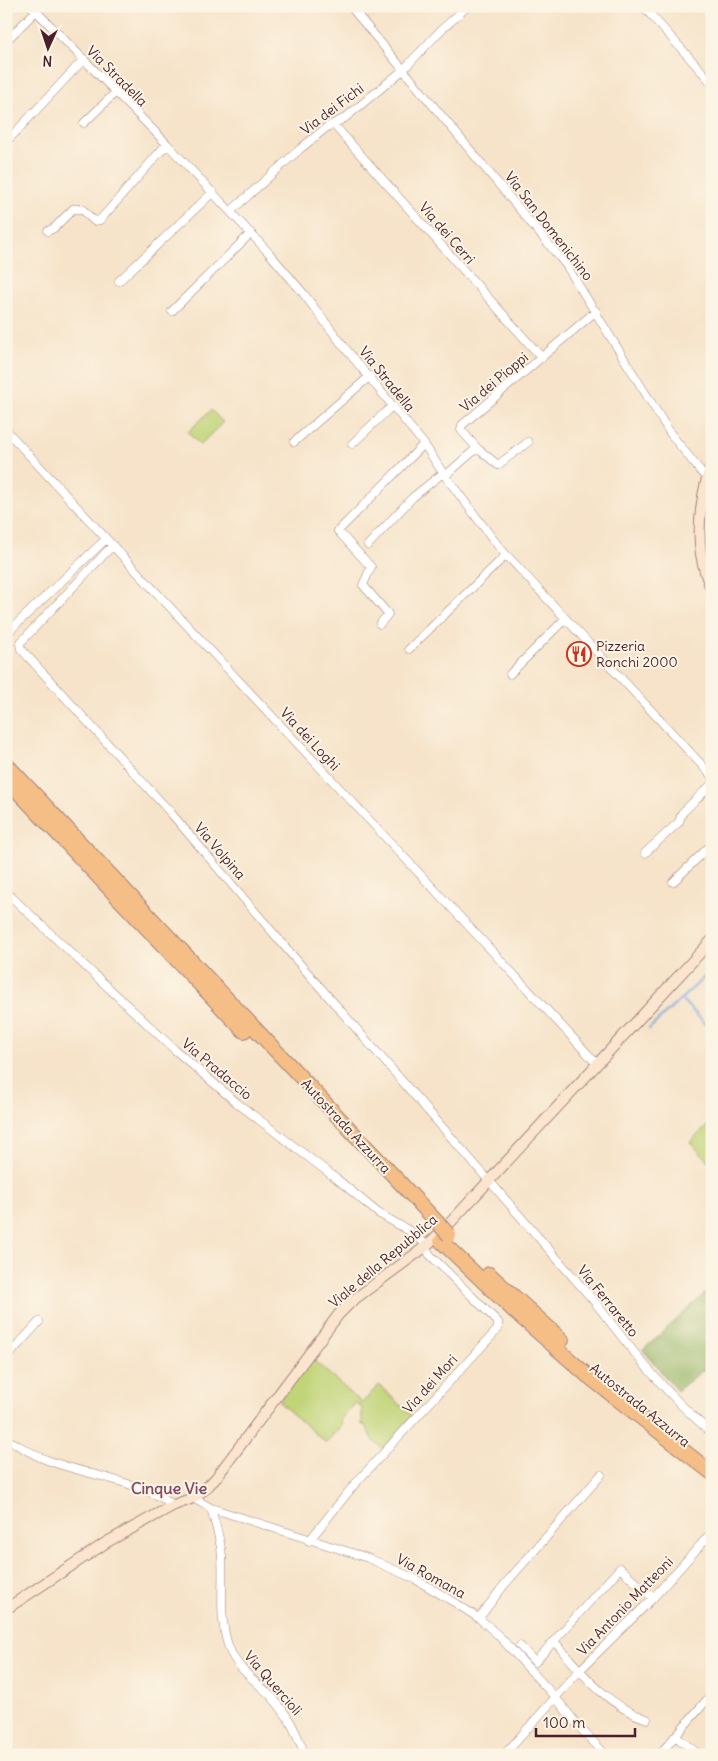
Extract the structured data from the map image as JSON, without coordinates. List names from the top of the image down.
{
  "streets": {
    "highway": ["Autostrada Azzurra"],
    "main road": ["Viale della Repubblica"],
    "street": [
      "Via Stradella",
      "Via dei Fichi",
      "Via San Domenichino",
      "Via dei Cerri",
      "Via dei Pioppi",
      "Via dei Loghi",
      "Via Volpina",
      "Via Pradaccio",
      "Via Ferraretto",
      "Via dei Mori",
      "Via Romana",
      "Via Antonio Matteoni",
      "Via Quercioli"
    ]
  },
  "crossings": [
    ["Via Stradella", "Via dei Fichi"],
    ["Via dei Fichi", "Via San Domenichino"],
    ["Via dei Fichi", "Via dei Cerri"],
    ["Via San Domenichino", "Via dei Pioppi"],
    ["Via dei Cerri", "Via dei Pioppi"],
    ["Via dei Loghi", "Via Volpina"],
    ["Via dei Loghi", "Viale della Repubblica"],
    ["Via Volpina", "Viale della Repubblica"],
    ["Via Volpina", "Via Ferraretto"],
    ["Via Pradaccio", "Viale della Repubblica"],
    ["Via Pradaccio", "Via dei Mori"],
    ["Viale della Repubblica", "Via Ferraretto"],
    ["Viale della Repubblica", "Via dei Mori"],
    ["Viale della Repubblica", "Via Romana"],
    ["Via dei Mori", "Via Romana"],
    ["Via Romana", "Via Antonio Matteoni"],
    ["Via Romana", "Via Quercioli"]
  ],
  "districts": ["Cinque Vie"],
  "places": {
    "restaurant": ["Pizzeria Ronchi 2000"]
  },
  "scale_bar": "100 m",
  "north": "bottom"
}
